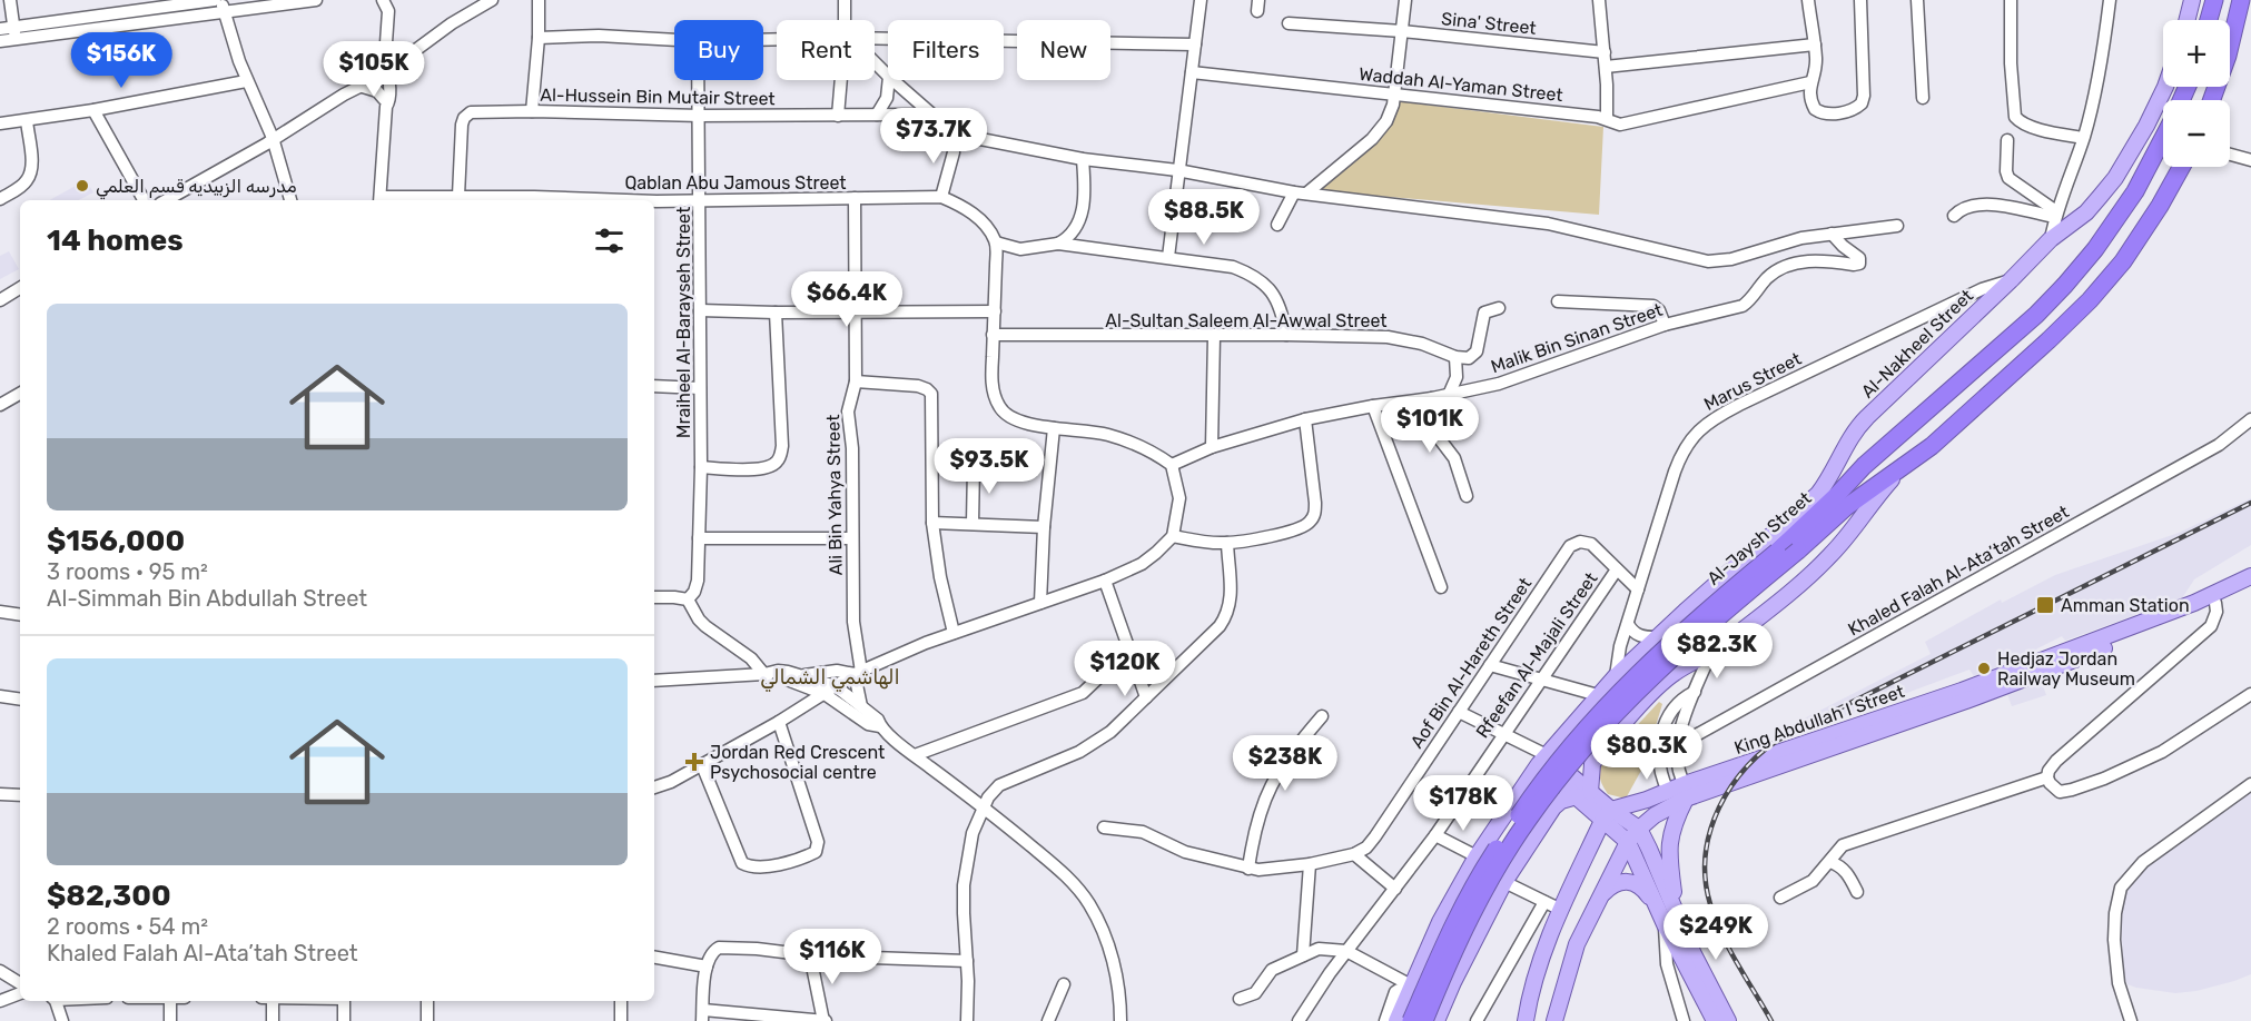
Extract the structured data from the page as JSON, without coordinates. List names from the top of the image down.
{
  "streets": {
    "highway": ["Al-Jaysh Street"],
    "main road": ["Al-Nakheel Street", "King Abdullah I Street"],
    "street": [
      "Sina' Street",
      "Waddah Al-Yaman Street",
      "Al-Hussein Bin Mutair Street",
      "Qablan Abu Jamous Street",
      "Al-Sultan Saleem Al-Awwal Street",
      "Mraiheel Al-Barayseh Street",
      "Malik Bin Sinan Street",
      "Marus Street",
      "Ali Bin Yahya Street",
      "Khaled Falah Al-Ata’tah Street",
      "Rfeefan Al-Majali Street",
      "Aof Bin Al-Hareth Street"
    ]
  },
  "crossings": [
    ["Al-Hussein Bin Mutair Street", "Qablan Abu Jamous Street"],
    ["Al-Hussein Bin Mutair Street", "Mraiheel Al-Barayseh Street"],
    ["Qablan Abu Jamous Street", "Mraiheel Al-Barayseh Street"],
    ["Qablan Abu Jamous Street", "Ali Bin Yahya Street"],
    ["Al-Nakheel Street", "Marus Street"],
    ["Al-Nakheel Street", "Al-Jaysh Street"],
    ["Marus Street", "Aof Bin Al-Hareth Street"],
    ["Rfeefan Al-Majali Street", "Aof Bin Al-Hareth Street"]
  ],
  "districts": ["الهاشمي الشمالي"],
  "places": {
    "other": ["مدرسه الزبيديه قسم العلمي", "Hedjaz Jordan Railway Museum"],
    "transit": ["Amman Station"],
    "health": ["Jordan Red Crescent Psychosocial centre"]
  },
  "page": {
    "map_buttons": ["+", "−"],
    "chip": [
      "Buy",
      "Rent",
      "Filters",
      "New"
    ],
    "price": [
      "$156K",
      "$105K",
      "$73.7K",
      "$88.5K",
      "$66.4K",
      "$101K",
      "$93.5K",
      "$82.3K",
      "$120K",
      "$80.3K",
      "$238K",
      "$178K",
      "$249K",
      "$116K"
    ],
    "heading": "14 homes",
    "list": [
      {
        "name": "$156,000",
        "note": "3 rooms · 95 m² · Al-Simmah Bin Abdullah Street"
      },
      {
        "name": "$82,300",
        "note": "2 rooms · 54 m² · Khaled Falah Al-Ata’tah Street"
      }
    ]
  }
}
